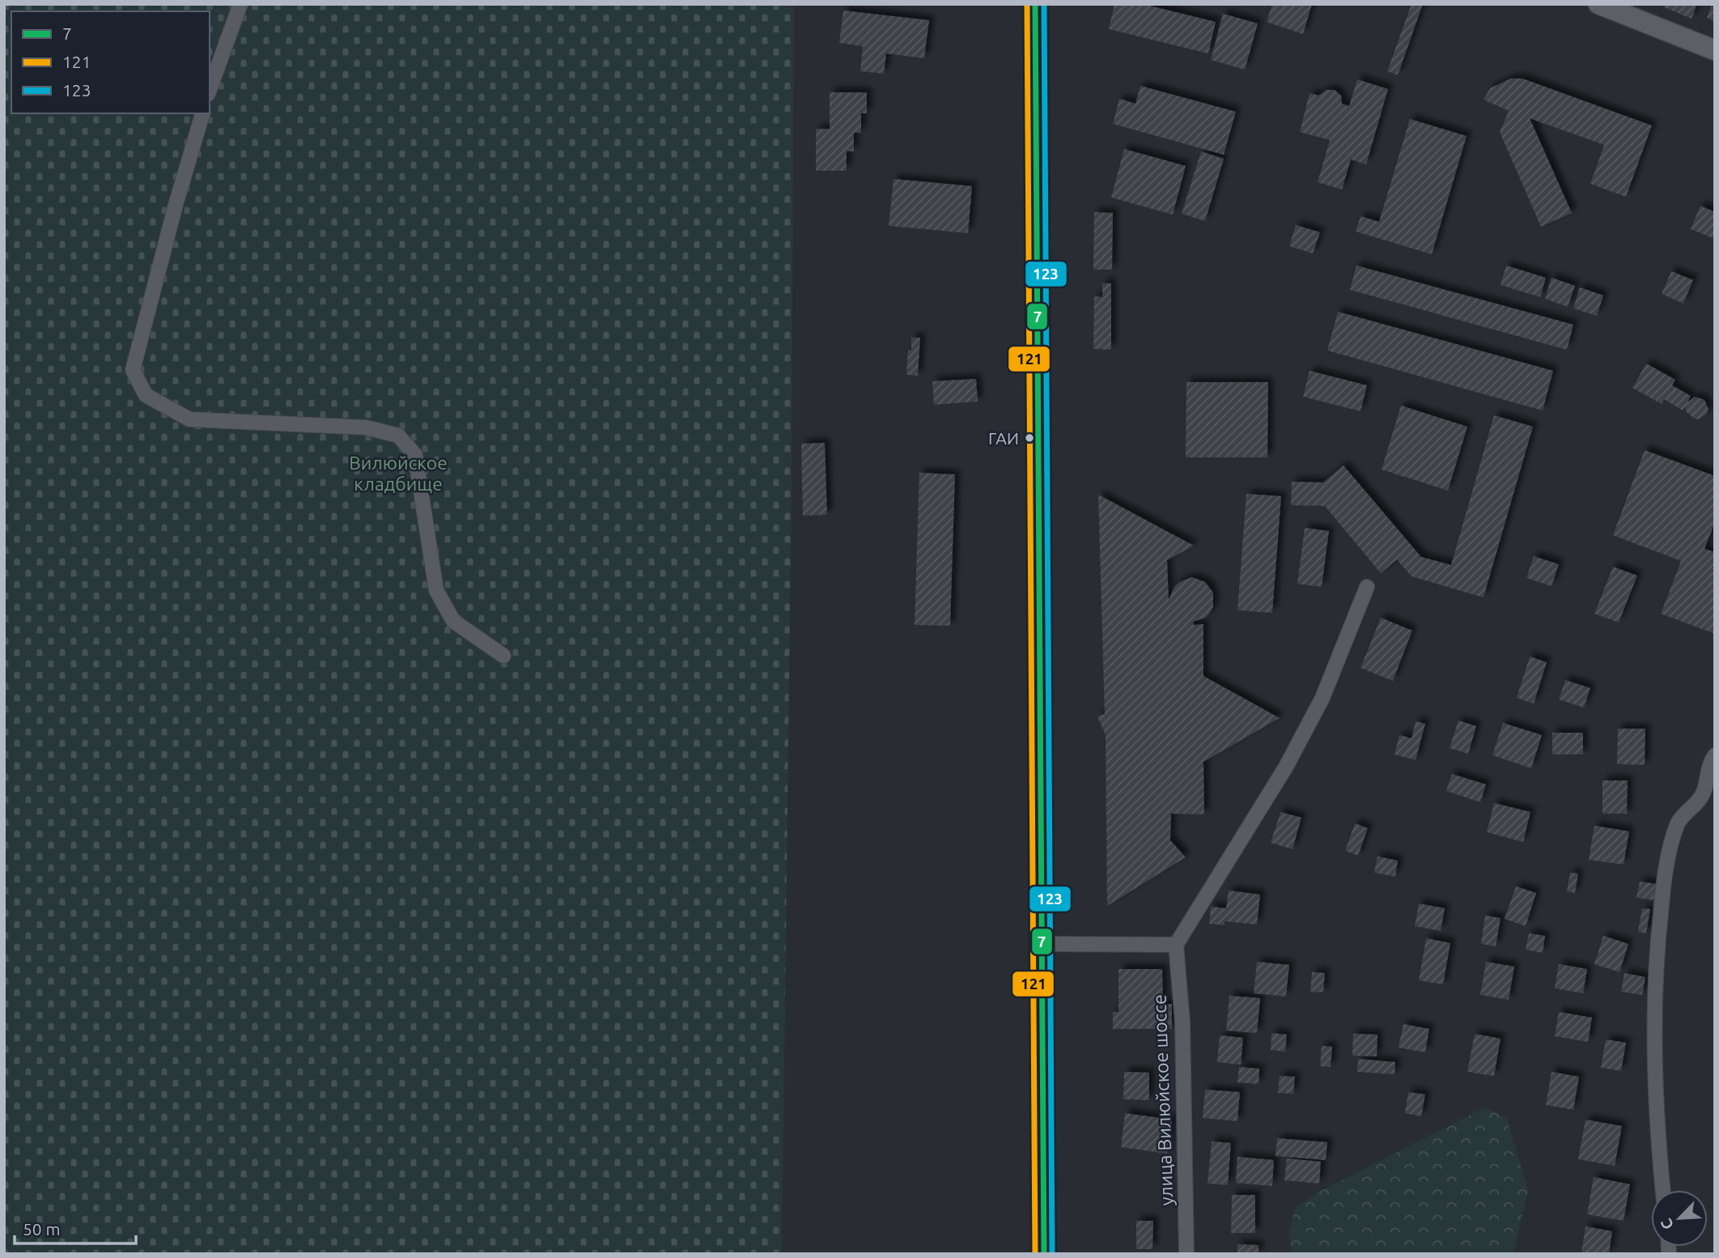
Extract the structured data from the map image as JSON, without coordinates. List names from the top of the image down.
{
  "streets": {
    "street": ["улица Вилюйское шоссе"]
  },
  "parks": ["Вилюйское кладбище"],
  "places": ["ГАИ"],
  "lines": ["transit line 7", "transit line 121", "transit line 123"],
  "legend": ["7", "121", "123"],
  "scale_bar": "50 m",
  "north": "bottom left"
}
